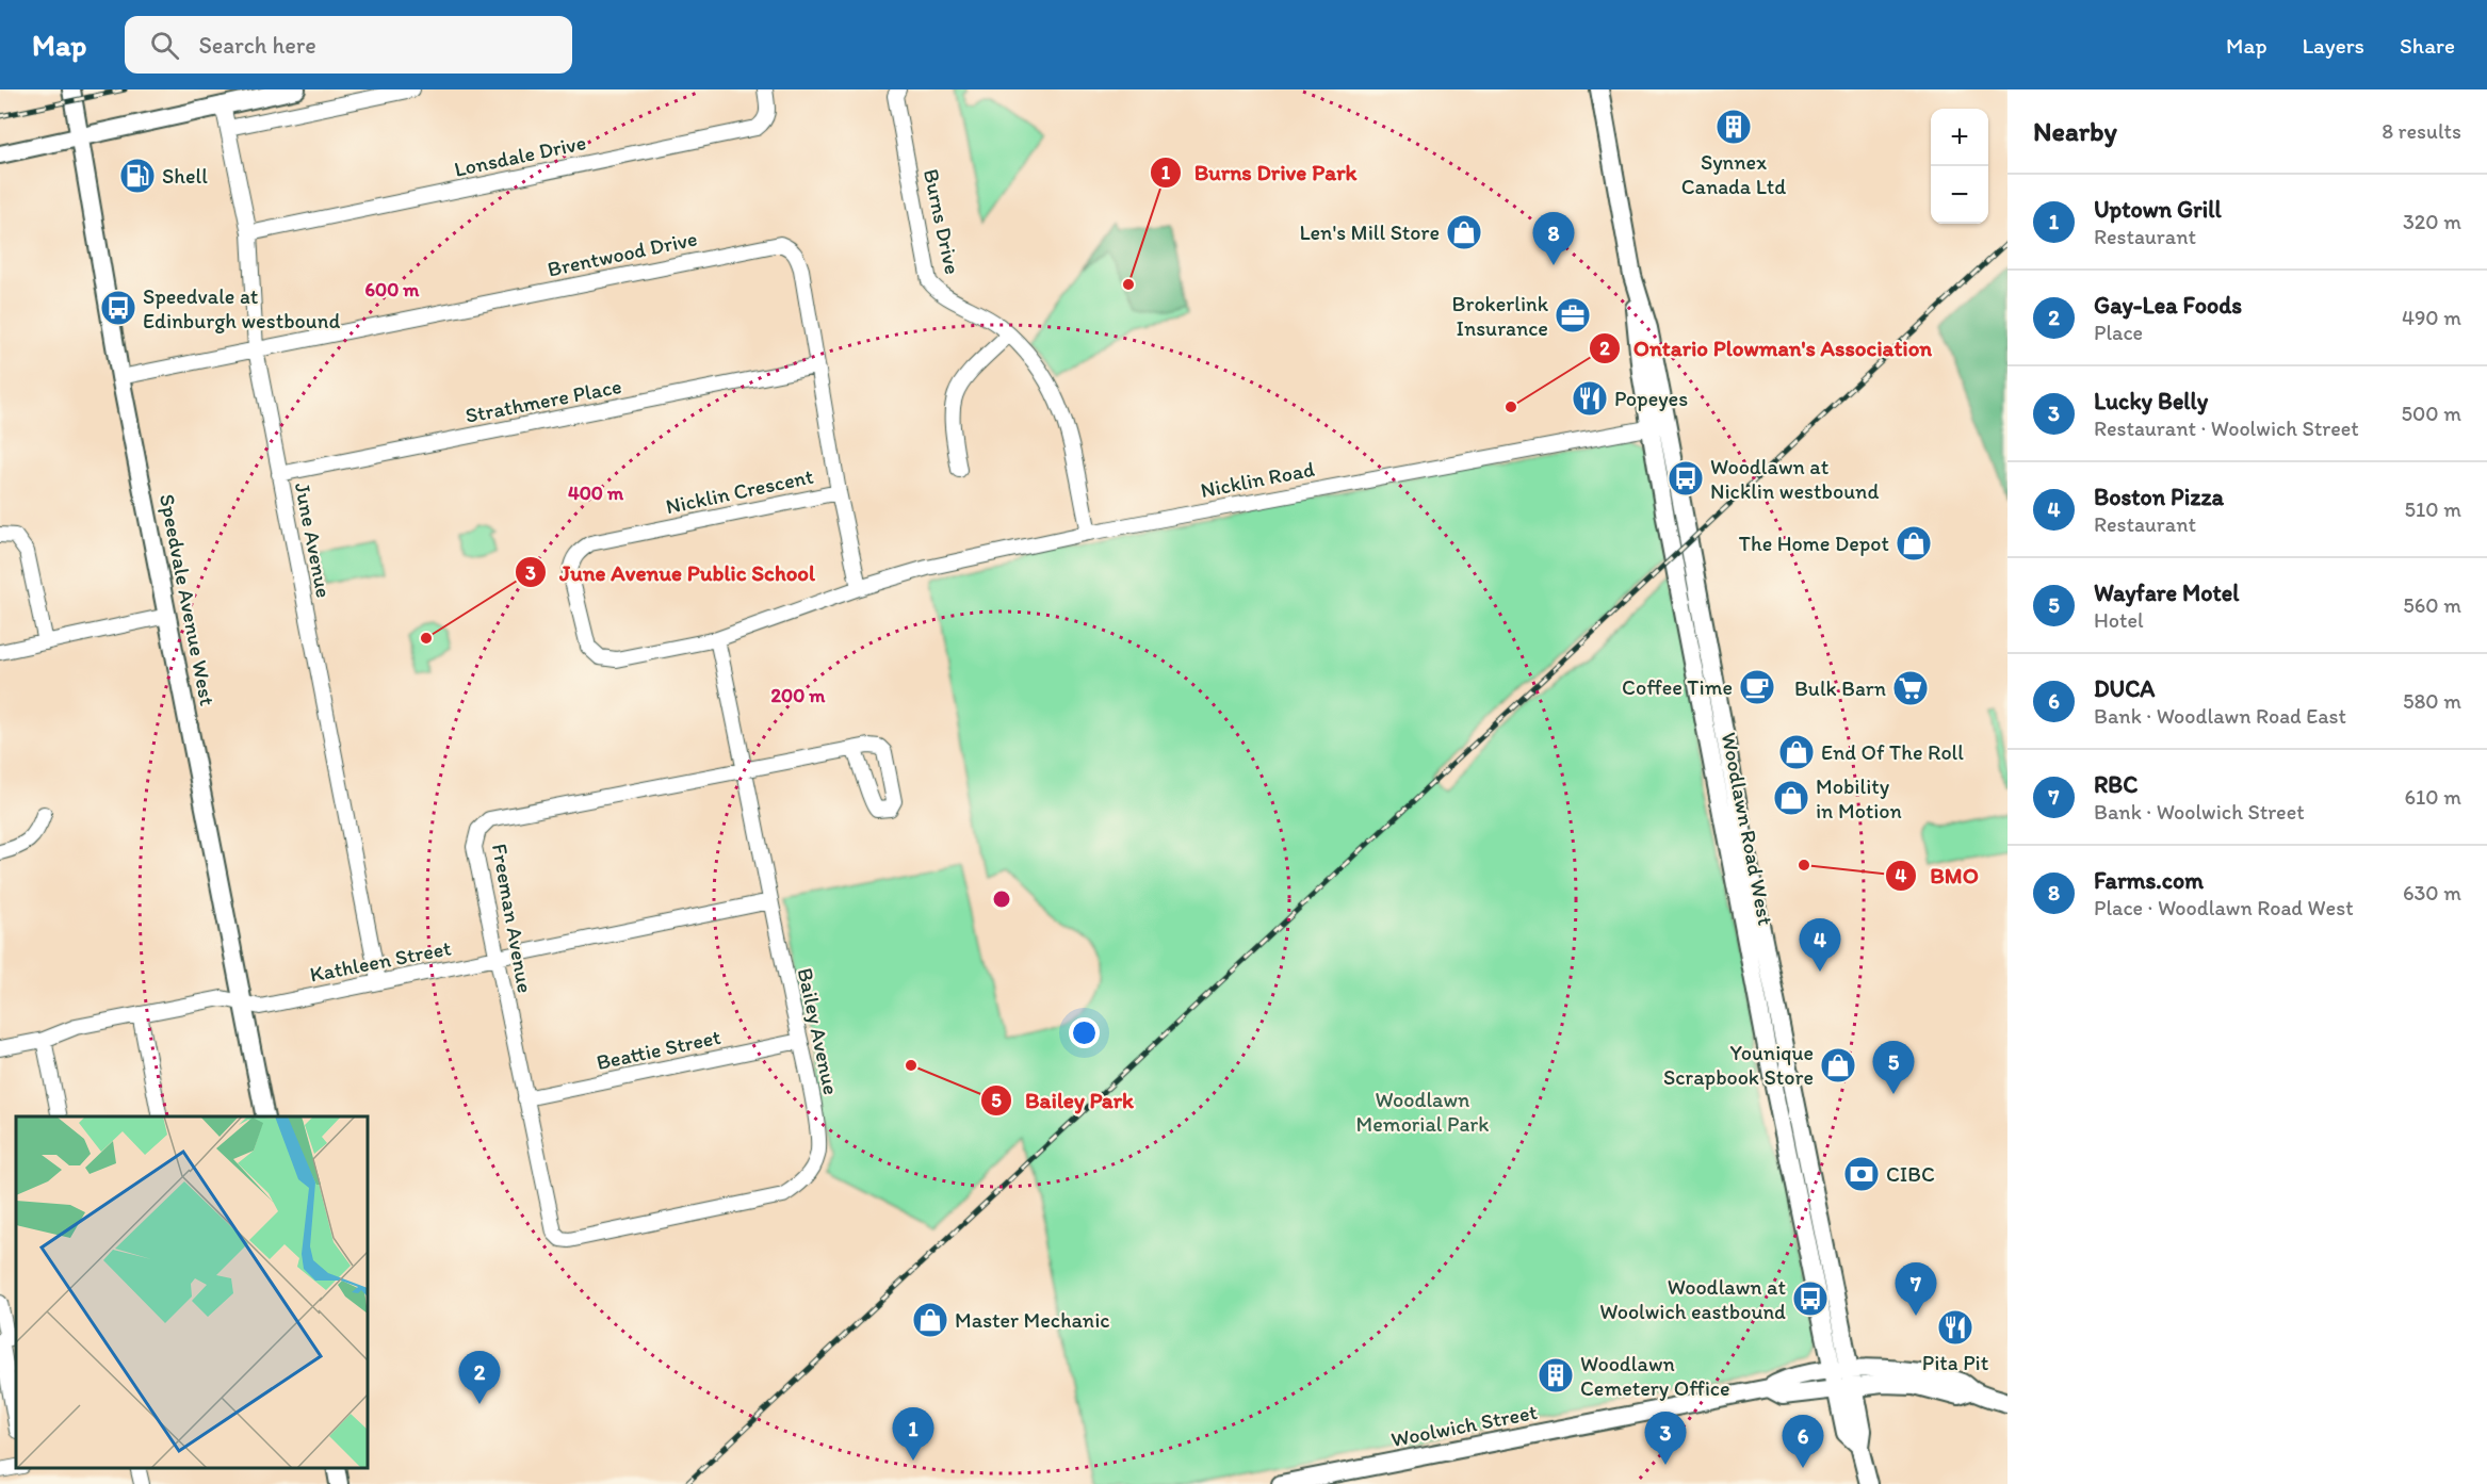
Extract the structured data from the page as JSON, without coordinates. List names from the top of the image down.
{
  "streets": {
    "main road": ["Speedvale Avenue West", "Woodlawn Road West", "Woolwich Street"],
    "street": [
      "Lonsdale Drive",
      "Burns Drive",
      "Brentwood Drive",
      "Strathmere Place",
      "Nicklin Road",
      "Nicklin Crescent",
      "June Avenue",
      "Freeman Avenue",
      "Kathleen Street",
      "Bailey Avenue",
      "Beattie Street"
    ]
  },
  "crossings": [
    ["Lonsdale Drive", "June Avenue"],
    ["Burns Drive", "Nicklin Road"],
    ["Brentwood Drive", "Strathmere Place"],
    ["Brentwood Drive", "Nicklin Road"],
    ["Brentwood Drive", "Nicklin Crescent"],
    ["Brentwood Drive", "June Avenue"],
    ["Brentwood Drive", "Speedvale Avenue West"],
    ["Strathmere Place", "June Avenue"],
    ["Nicklin Road", "Nicklin Crescent"],
    ["Nicklin Road", "Woodlawn Road West"],
    ["Nicklin Crescent", "Bailey Avenue"],
    ["June Avenue", "Kathleen Street"],
    ["Speedvale Avenue West", "Kathleen Street"],
    ["Woodlawn Road West", "Woolwich Street"],
    ["Freeman Avenue", "Kathleen Street"],
    ["Freeman Avenue", "Bailey Avenue"],
    ["Freeman Avenue", "Beattie Street"],
    ["Kathleen Street", "Bailey Avenue"],
    ["Bailey Avenue", "Beattie Street"]
  ],
  "parks": ["Woodlawn Memorial Park"],
  "places": {
    "building": ["Synnex Canada Ltd", "Woodlawn Cemetery Office"],
    "fuel station": ["Shell"],
    "shop": [
      "Len's Mill Store",
      "The Home Depot",
      "End Of The Roll",
      "Mobility in Motion",
      "Younique Scrapbook Store",
      "Master Mechanic"
    ],
    "other": [
      "Burns Drive Park",
      "Ontario Plowman's Association",
      "June Avenue Public School",
      "BMO",
      "Bailey Park"
    ],
    "bus stop": ["Speedvale at Edinburgh westbound", "Woodlawn at Nicklin westbound", "Woodlawn at Woolwich eastbound"],
    "office": ["Brokerlink Insurance"],
    "restaurant": ["Popeyes", "Pita Pit"],
    "cafe": ["Coffee Time"],
    "supermarket": ["Bulk Barn"],
    "bank": ["CIBC"]
  },
  "page": {
    "header": "Map",
    "search": "Search here",
    "nav": ["Map", "Layers", "Share"],
    "heading": ["Nearby", "8 results"],
    "map_buttons": ["+", "−"],
    "list": [
      {
        "mark": "1",
        "name": "Uptown Grill",
        "note": "Restaurant",
        "value": "320 m"
      },
      {
        "mark": "2",
        "name": "Gay-Lea Foods",
        "note": "Place",
        "value": "490 m"
      },
      {
        "mark": "3",
        "name": "Lucky Belly",
        "note": "Restaurant · Woolwich Street",
        "value": "500 m"
      },
      {
        "mark": "4",
        "name": "Boston Pizza",
        "note": "Restaurant",
        "value": "510 m"
      },
      {
        "mark": "5",
        "name": "Wayfare Motel",
        "note": "Hotel",
        "value": "560 m"
      },
      {
        "mark": "6",
        "name": "DUCA",
        "note": "Bank · Woodlawn Road East",
        "value": "580 m"
      },
      {
        "mark": "7",
        "name": "RBC",
        "note": "Bank · Woolwich Street",
        "value": "610 m"
      },
      {
        "mark": "8",
        "name": "Farms.com",
        "note": "Place · Woodlawn Road West",
        "value": "630 m"
      }
    ],
    "pins": [
      "8",
      "4",
      "5",
      "7",
      "2",
      "1",
      "3",
      "6"
    ]
  },
  "rings": ["600 m", "400 m", "200 m"]
}
